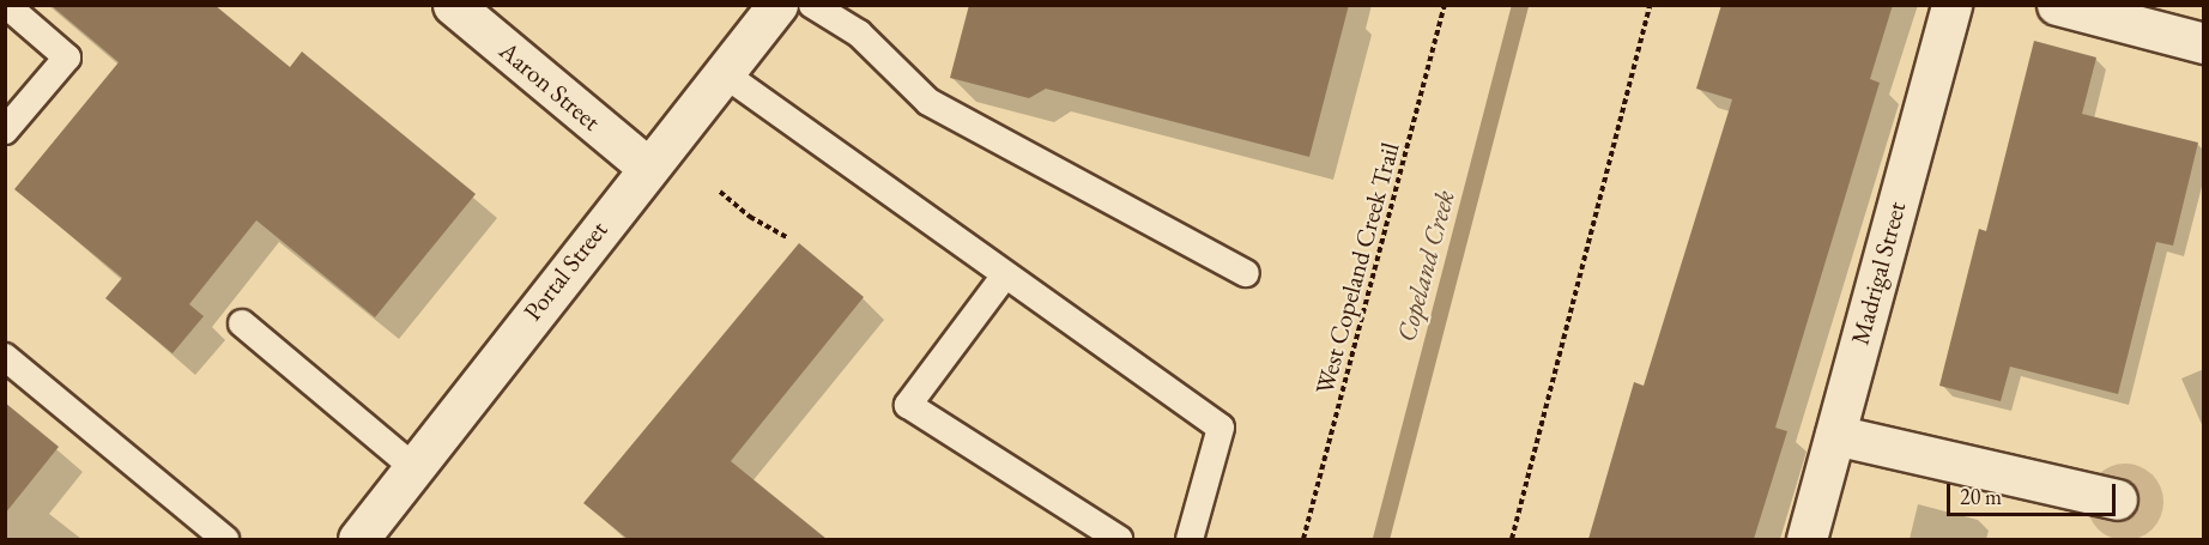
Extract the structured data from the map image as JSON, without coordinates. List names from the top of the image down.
{
  "streets": {
    "street": ["Aaron Street", "Portal Street", "Madrigal Street"],
    "path": ["West Copeland Creek Trail"]
  },
  "crossings": [
    ["Aaron Street", "Portal Street"]
  ],
  "water": ["Copeland Creek"],
  "scale_bar": "20 m"
}
